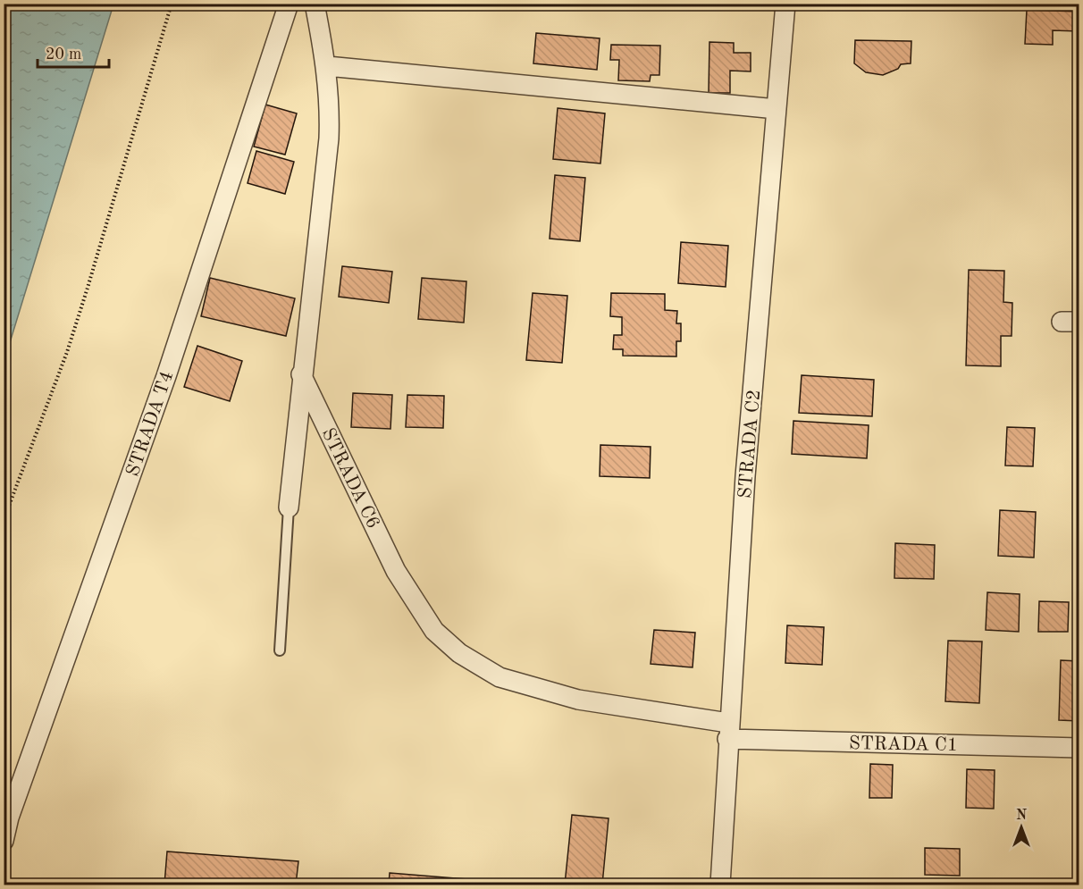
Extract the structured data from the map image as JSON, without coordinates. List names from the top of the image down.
{
  "streets": {
    "street": [
      "STRADA T4",
      "STRADA C2",
      "STRADA C6",
      "STRADA C1"
    ]
  },
  "crossings": [
    ["STRADA C2", "STRADA C6"],
    ["STRADA C2", "STRADA C1"],
    ["STRADA C6", "STRADA C1"]
  ],
  "scale_bar": "20 m",
  "north": "top"
}
